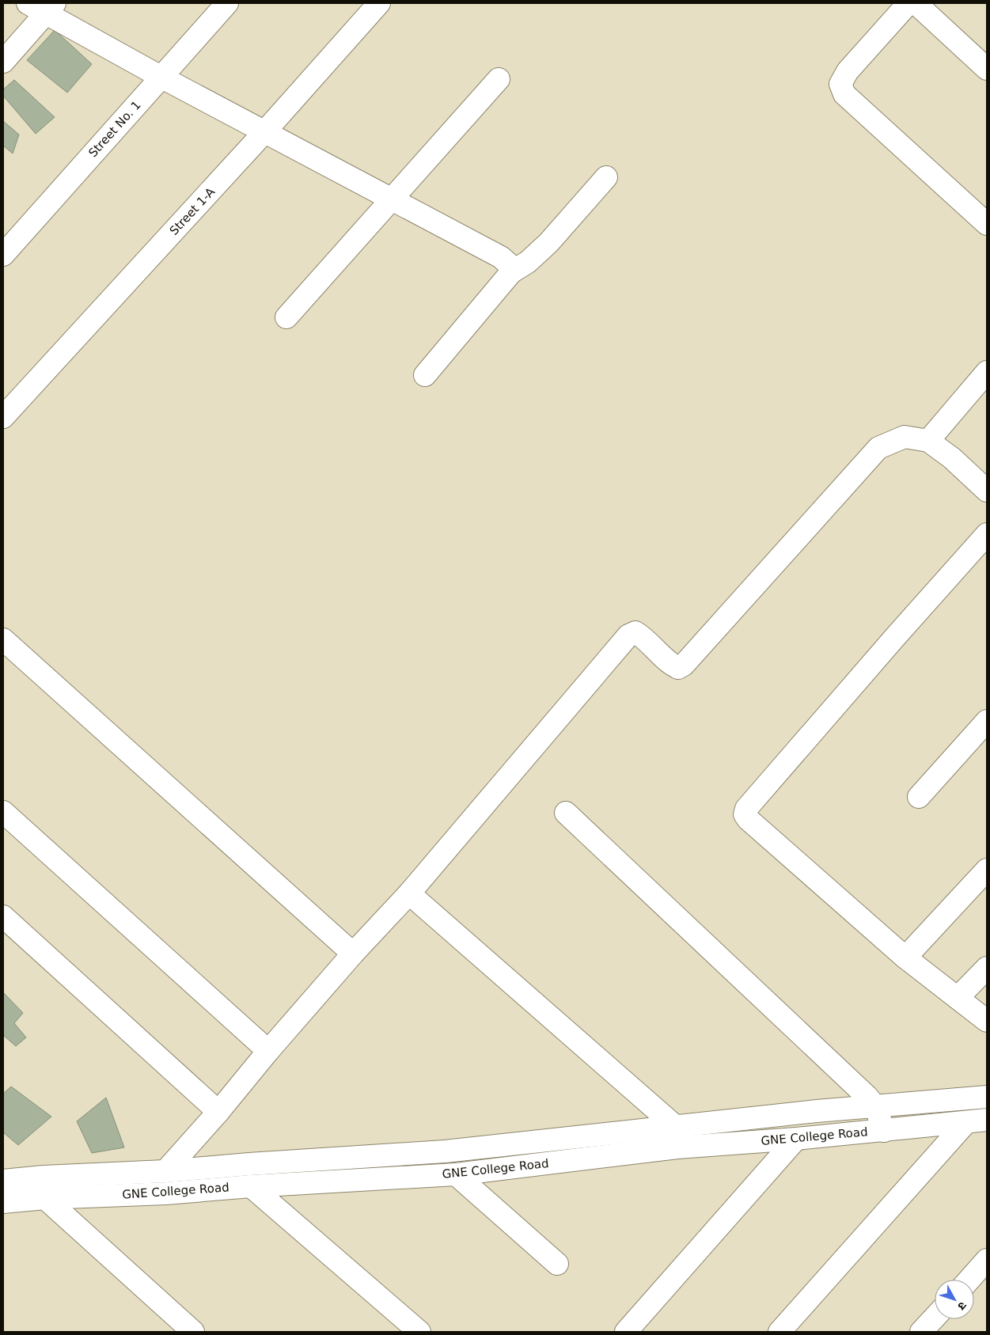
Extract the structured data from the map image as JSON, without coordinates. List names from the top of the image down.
{
  "streets": {
    "street": ["Street No. 1", "Street 1-A", "GNE College Road"]
  },
  "north": "bottom right"
}
